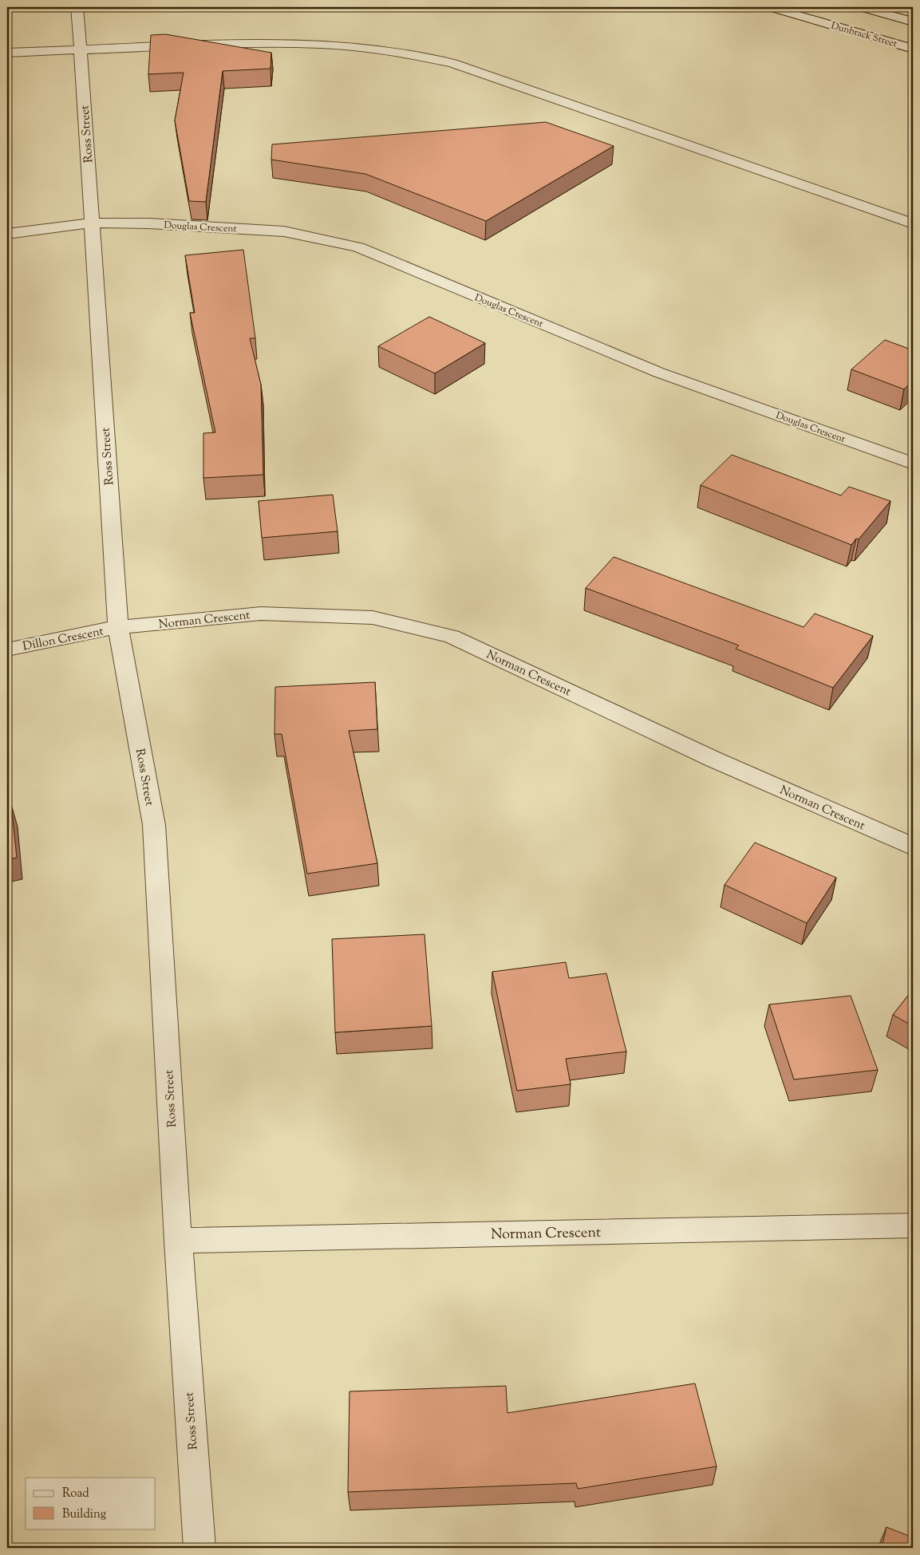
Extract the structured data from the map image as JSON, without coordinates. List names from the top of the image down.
{
  "streets": {
    "street": [
      "Dunbrack Street",
      "Ross Street",
      "Douglas Crescent",
      "Norman Crescent",
      "Dillon Crescent"
    ]
  },
  "crossings": [
    ["Ross Street", "Douglas Crescent"],
    ["Ross Street", "Norman Crescent"],
    ["Ross Street", "Dillon Crescent"],
    ["Norman Crescent", "Dillon Crescent"]
  ],
  "legend": ["Road", "Building"]
}
